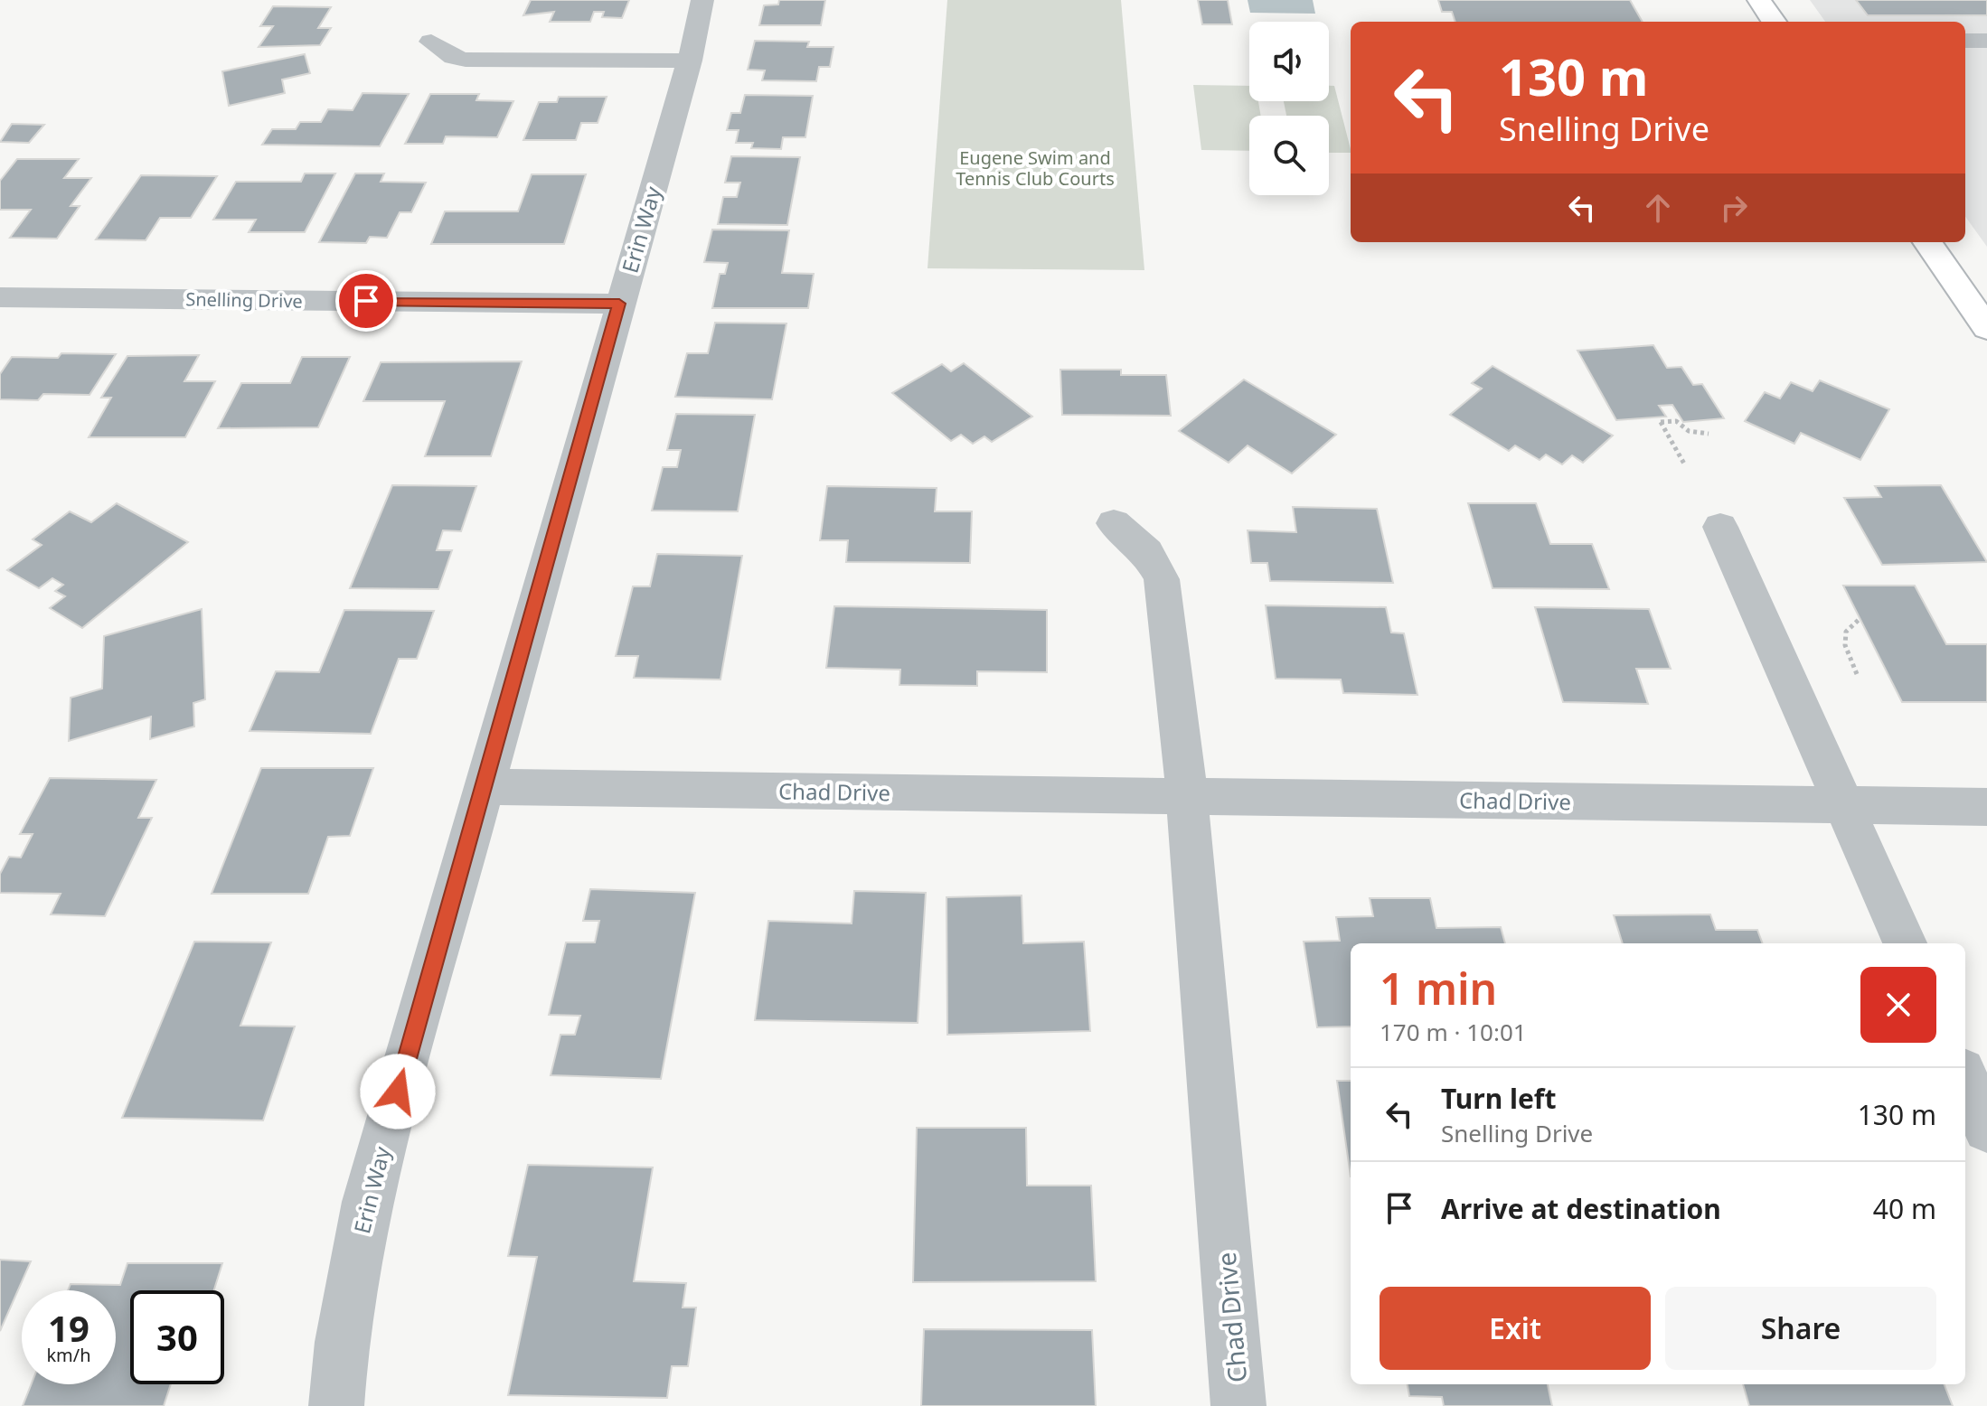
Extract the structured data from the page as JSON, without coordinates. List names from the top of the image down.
{
  "streets": {
    "street": ["Erin Way", "Snelling Drive", "Chad Drive"]
  },
  "crossings": [
    ["Erin Way", "Snelling Drive"],
    ["Erin Way", "Chad Drive"]
  ],
  "parks": ["Eugene Swim and Tennis Club Courts"],
  "page": {
    "turn": ["130 m", "Snelling Drive"],
    "heading": ["1 min", "170 m · 10:01"],
    "list": [
      {
        "name": "Turn left",
        "note": "Snelling Drive",
        "value": "130 m"
      },
      {
        "name": "Arrive at destination",
        "value": "40 m"
      }
    ],
    "buttons": ["Exit", "Share"],
    "speed": "19 km/h",
    "limit": "30"
  }
}
